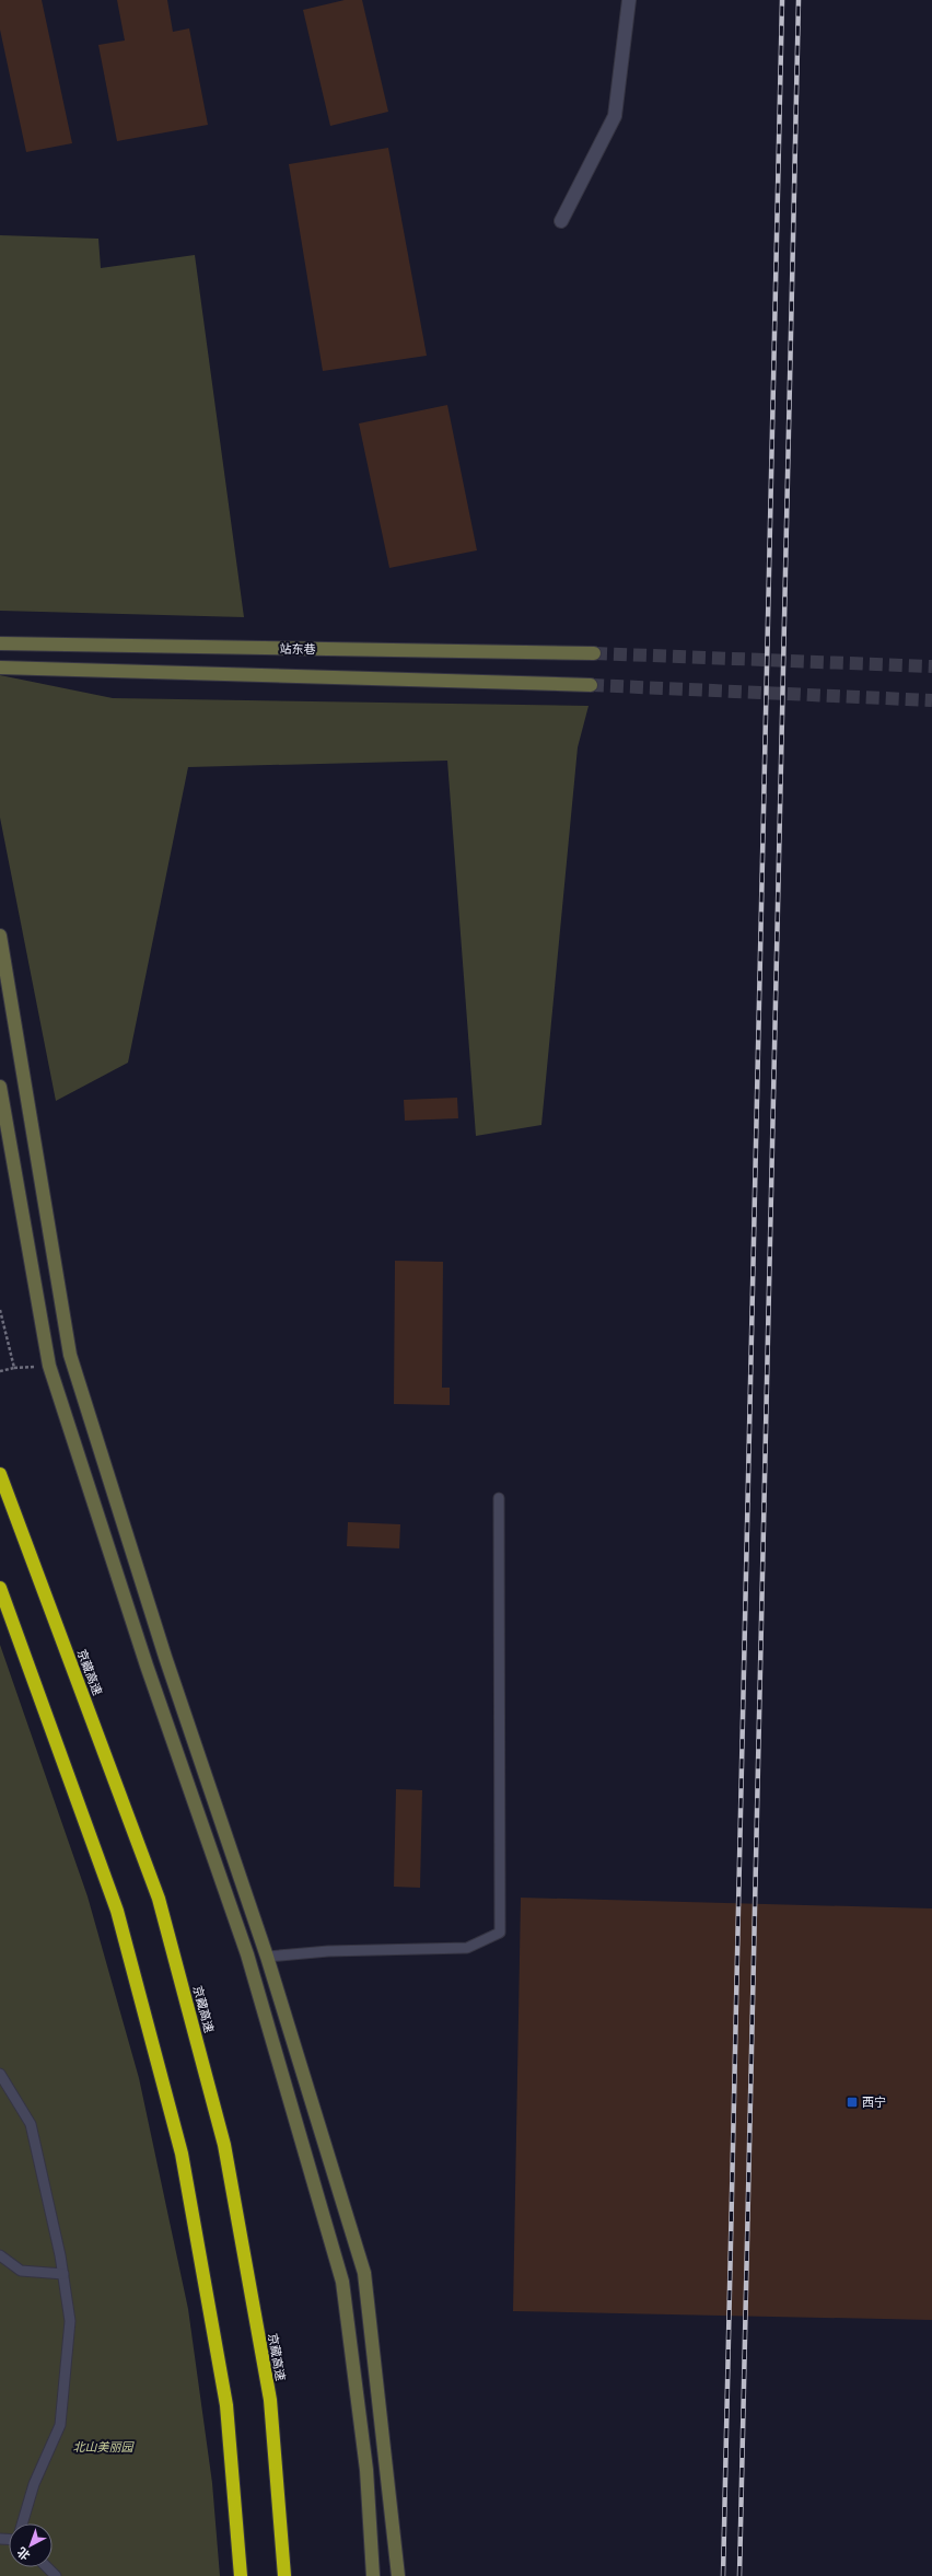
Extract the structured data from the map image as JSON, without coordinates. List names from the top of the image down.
{
  "streets": {
    "highway": ["京藏高速"],
    "main road": ["站东巷"]
  },
  "parks": ["北山美丽园"],
  "places": {
    "transit": ["西宁"]
  },
  "north": "bottom left"
}
